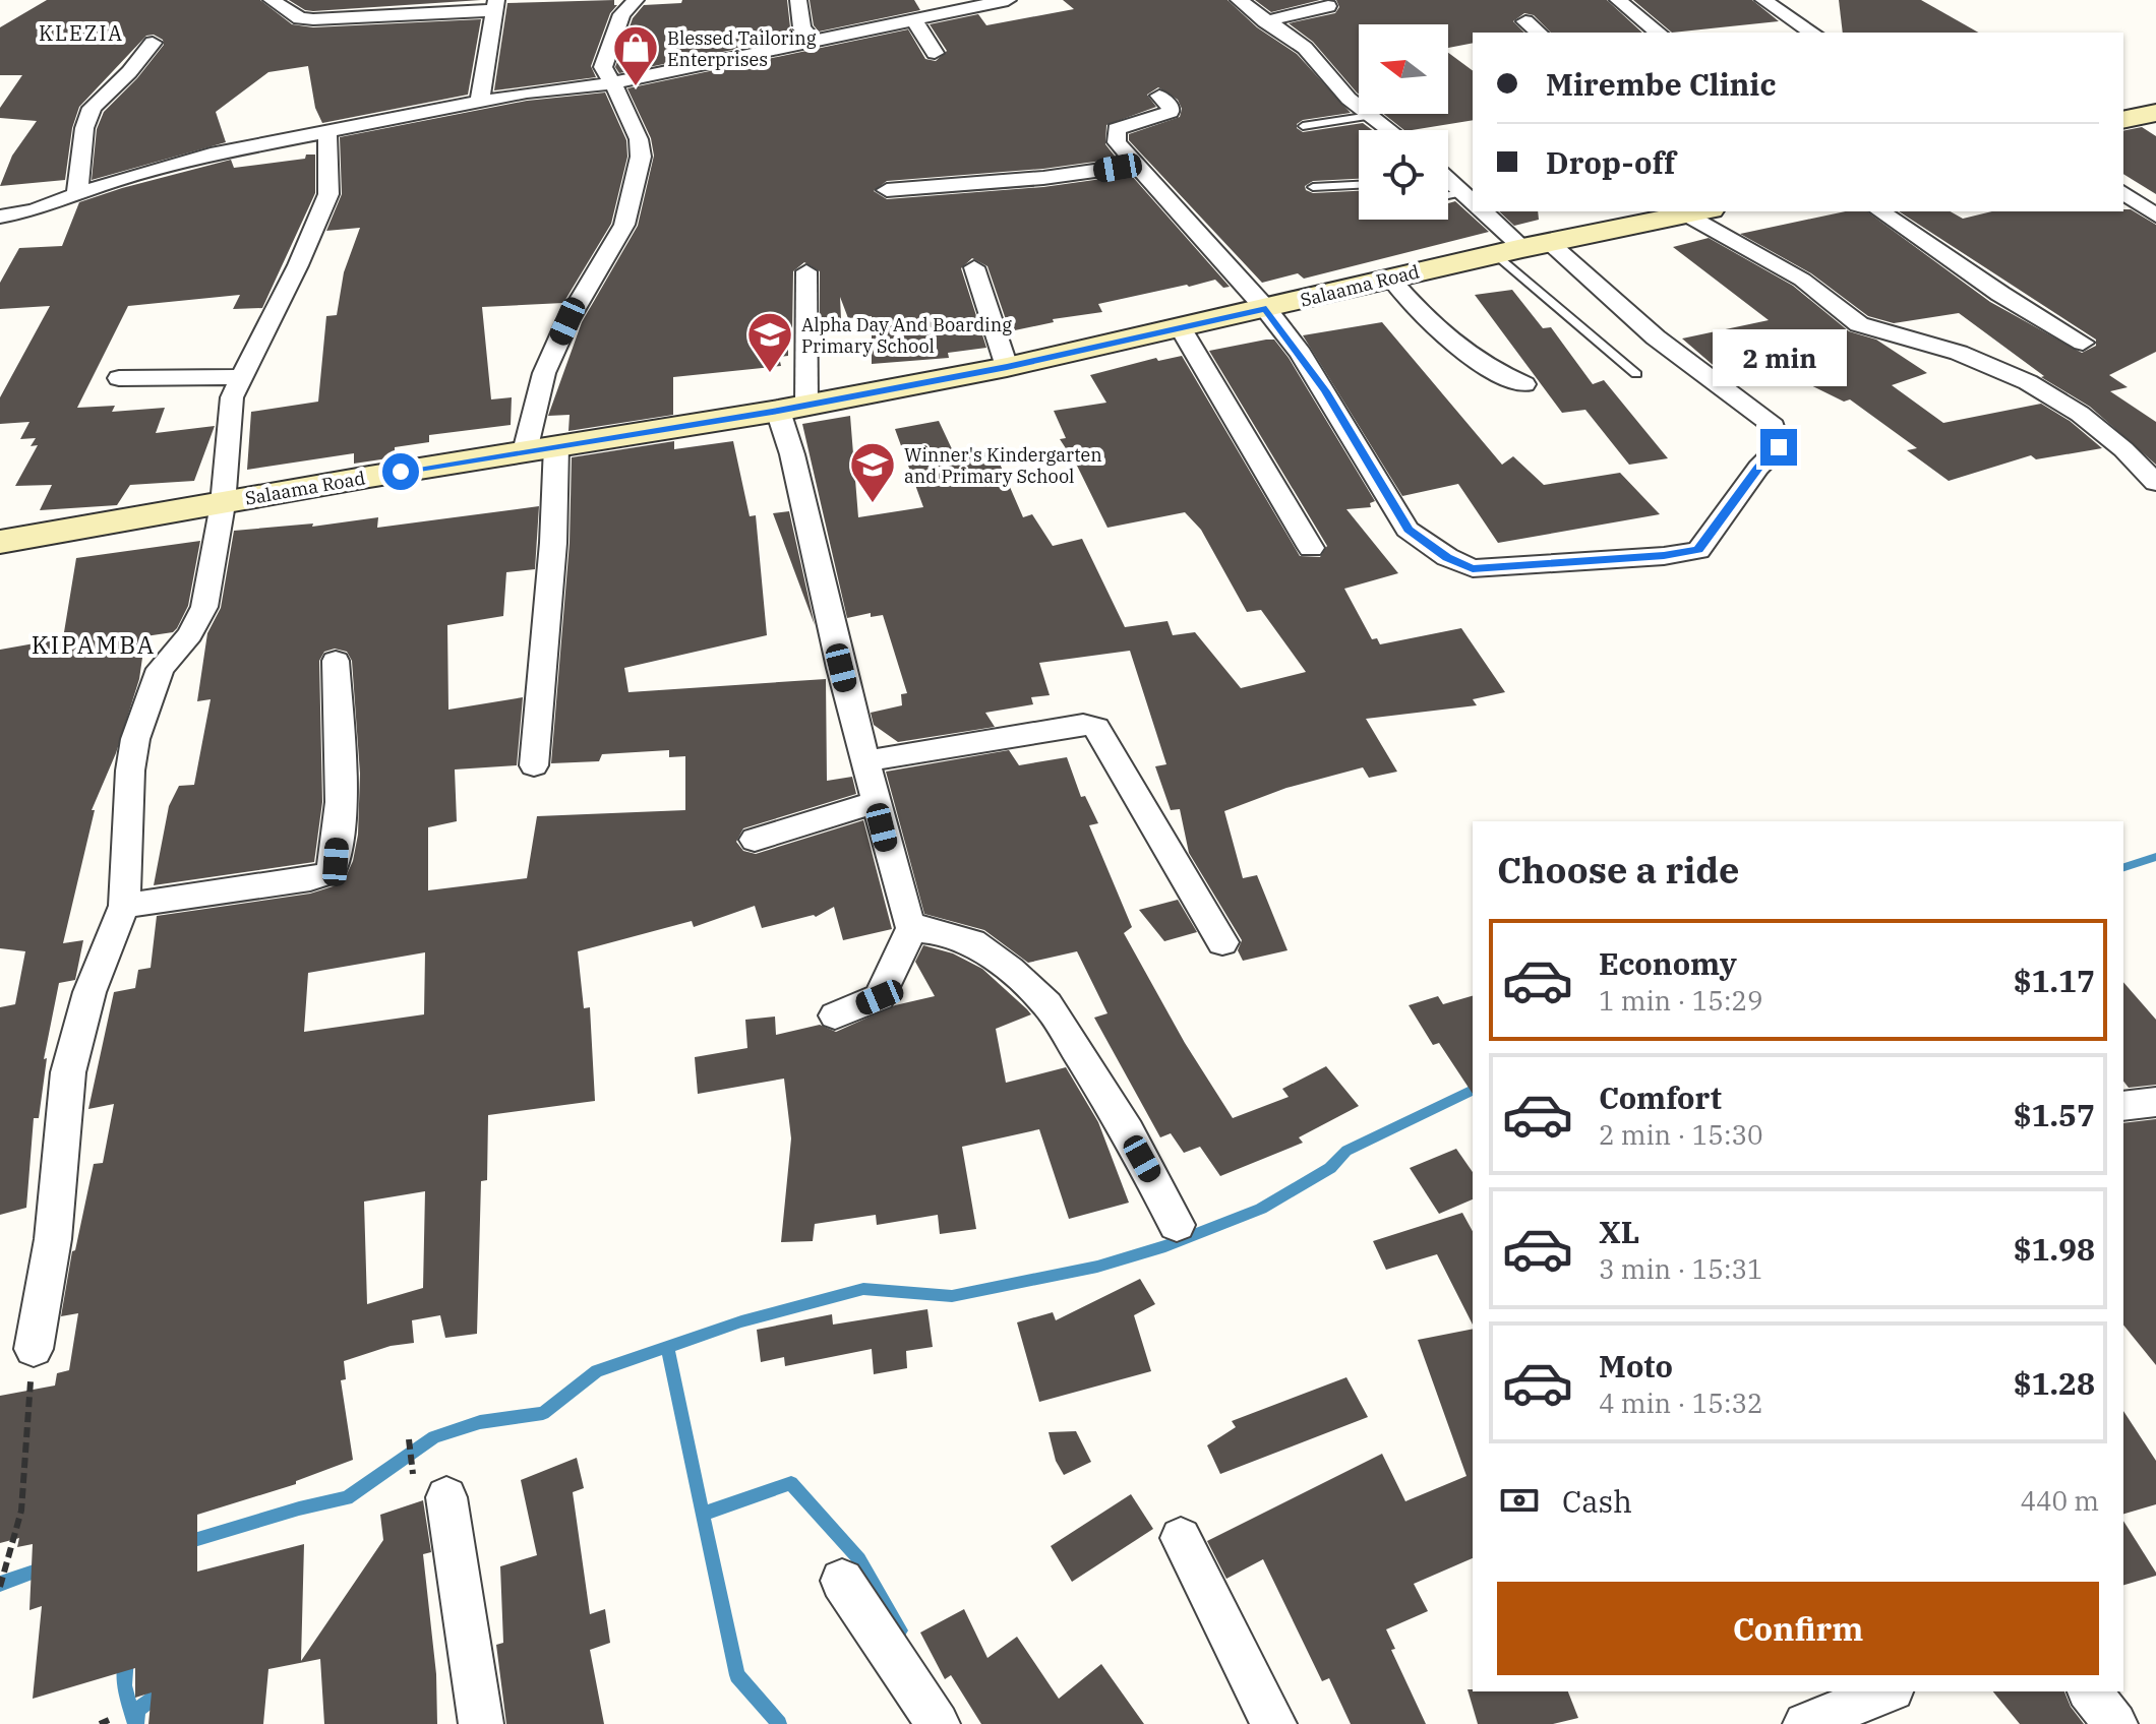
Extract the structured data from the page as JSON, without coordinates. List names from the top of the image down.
{
  "streets": {
    "main road": ["Salaama Road"]
  },
  "districts": ["KLEZIA", "KIPAMBA"],
  "places": {
    "shop": ["Blessed Tailoring Enterprises"],
    "school or university": ["Alpha Day And Boarding Primary School", "Winner's Kindergarten and Primary School"]
  },
  "north": "left",
  "page": {
    "banner": ["Mirembe Clinic", "Drop-off"],
    "bubble": "2 min",
    "heading": "Choose a ride",
    "list": [
      {
        "name": "Economy",
        "note": "1 min · 15:29",
        "value": "$1.17"
      },
      {
        "name": "Comfort",
        "note": "2 min · 15:30",
        "value": "$1.57"
      },
      {
        "name": "XL",
        "note": "3 min · 15:31",
        "value": "$1.98"
      },
      {
        "name": "Moto",
        "note": "4 min · 15:32",
        "value": "$1.28"
      }
    ],
    "pay": ["Cash", "440 m"],
    "buttons": "Confirm"
  }
}
